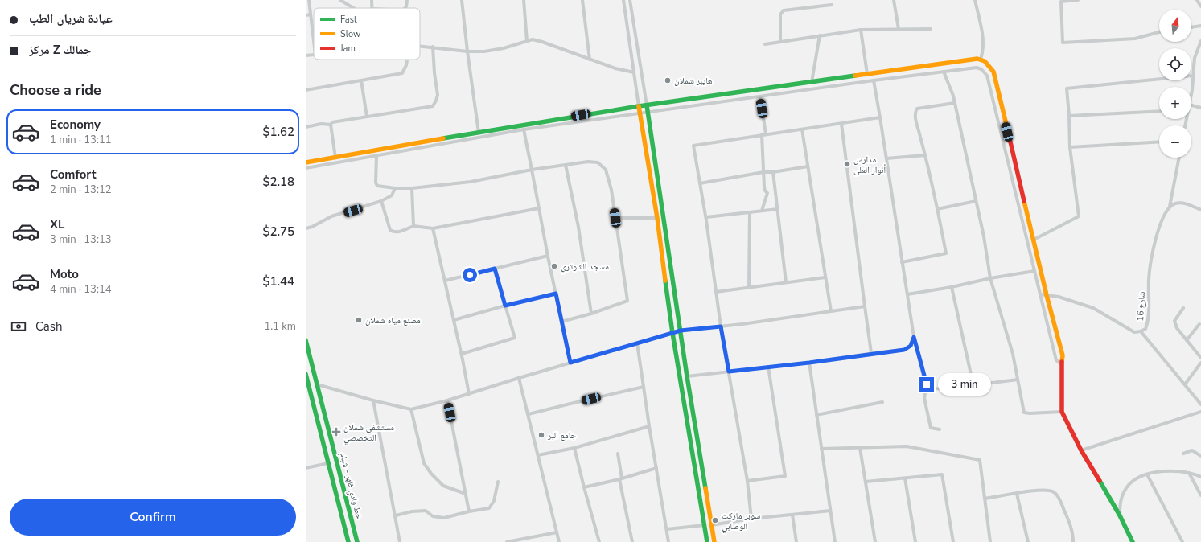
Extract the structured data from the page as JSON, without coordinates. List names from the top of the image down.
{
  "streets": {
    "street": ["شارع 16", "خط وادي ظهر - شبام"]
  },
  "places": {
    "other": [
      "هايبر شملان",
      "مدارس أنوار العلى",
      "مسجد الشوتري",
      "مصنع مياه شملان",
      "جامع البر",
      "سوبر ماركت الوصابي"
    ],
    "health": ["مستشفى شملان التخصصي"]
  },
  "legend": ["Fast", "Slow", "Jam"],
  "north": "top",
  "page": {
    "banner": ["عيادة شريان الطب", "مركز Z جمالك"],
    "map_buttons": ["+", "−"],
    "heading": "Choose a ride",
    "list": [
      {
        "name": "Economy",
        "note": "1 min · 13:11",
        "value": "$1.62"
      },
      {
        "name": "Comfort",
        "note": "2 min · 13:12",
        "value": "$2.18"
      },
      {
        "name": "XL",
        "note": "3 min · 13:13",
        "value": "$2.75"
      },
      {
        "name": "Moto",
        "note": "4 min · 13:14",
        "value": "$1.44"
      }
    ],
    "pay": ["Cash", "1.1 km"],
    "bubble": "3 min",
    "buttons": "Confirm"
  }
}
